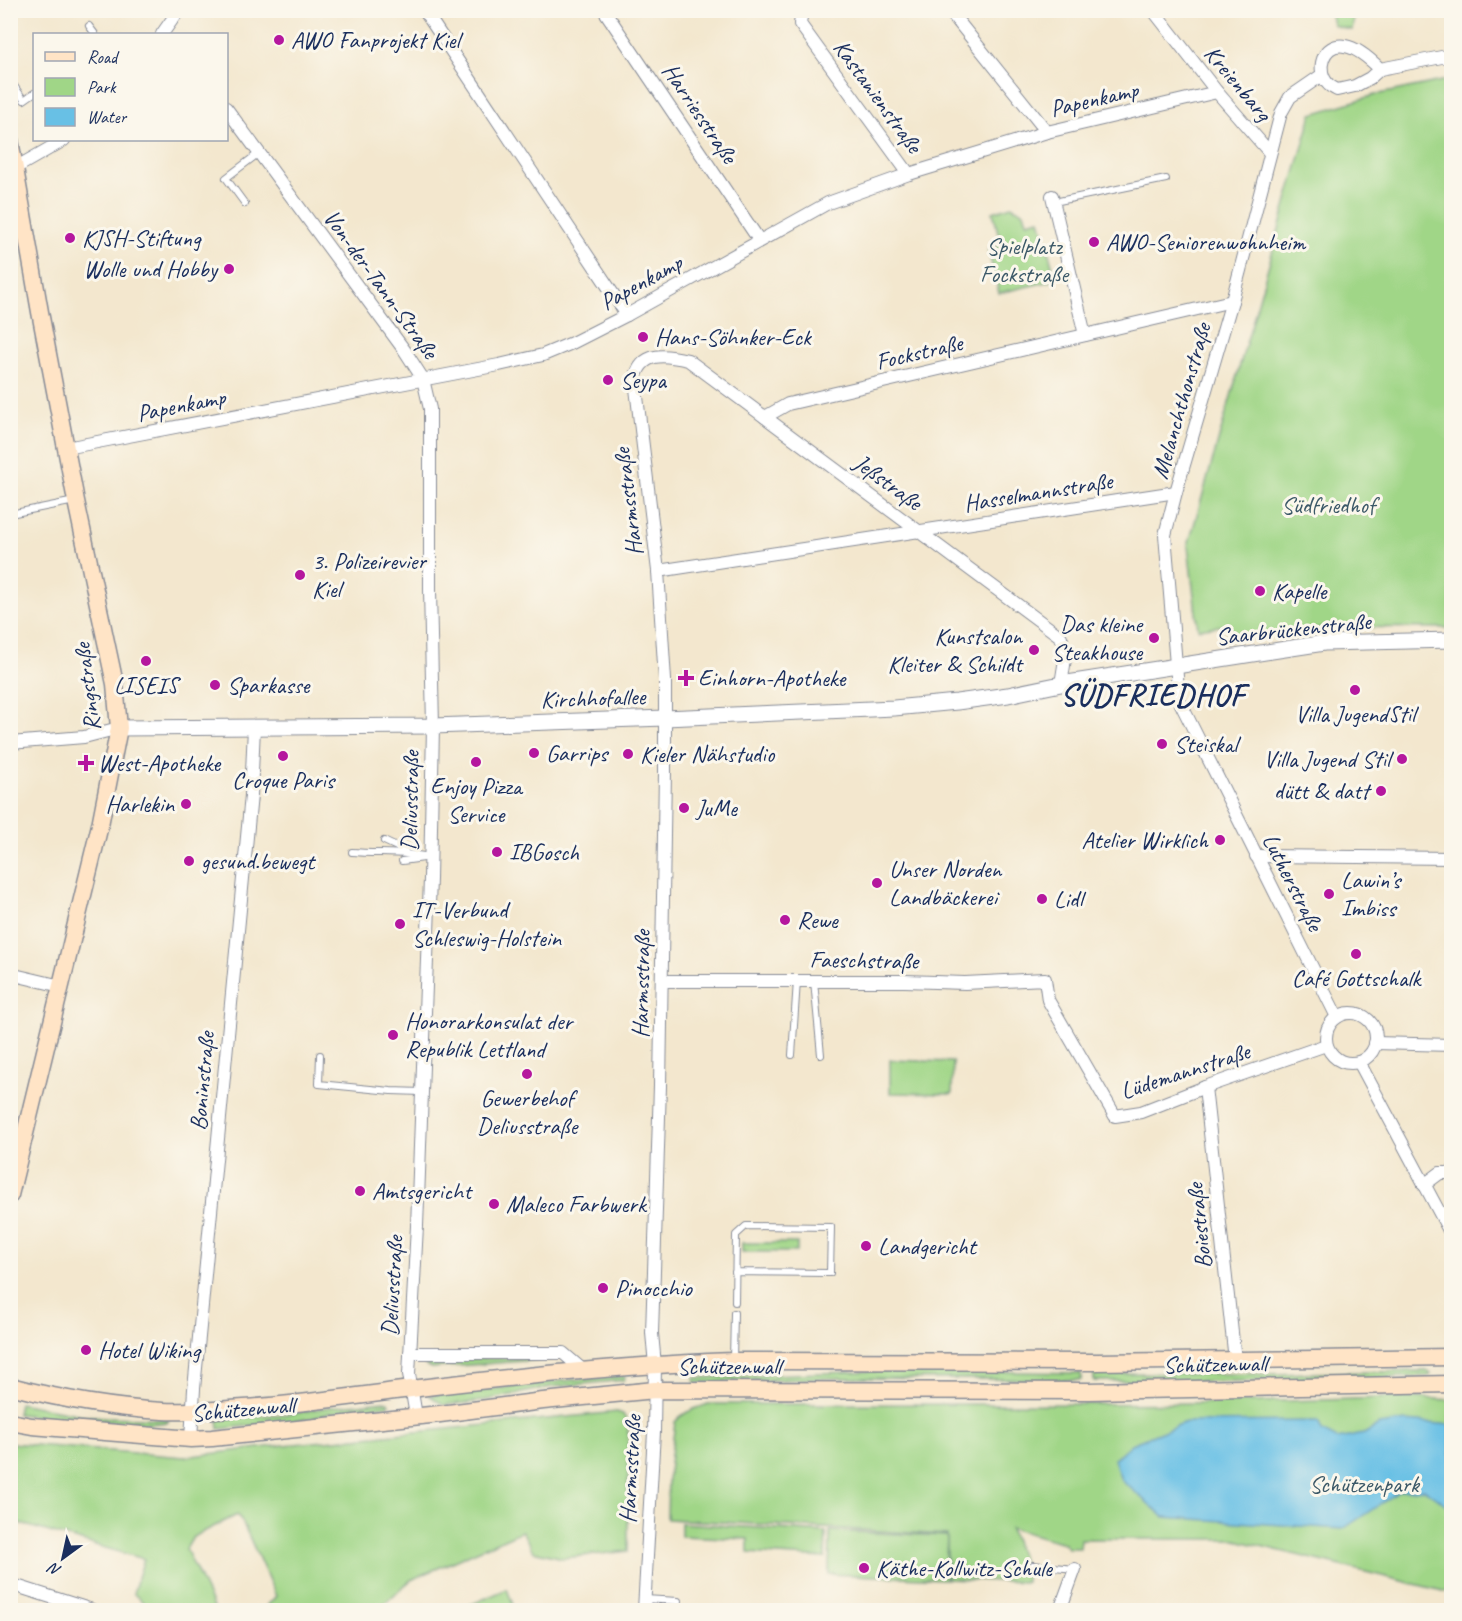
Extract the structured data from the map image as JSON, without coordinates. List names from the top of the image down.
{
  "streets": {
    "main road": ["Ringstraße", "Schützenwall"],
    "street": [
      "Kreienbarg",
      "Kastanienstraße",
      "Papenkamp",
      "Harriesstraße",
      "Von-der-Tann-Straße",
      "Fockstraße",
      "Melanchthonstraße",
      "Jeßstraße",
      "Hasselmannstraße",
      "Harmsstraße",
      "Saarbrückenstraße",
      "Kirchhofallee",
      "Deliusstraße",
      "Lutherstraße",
      "Faeschstraße",
      "Lüdemannstraße",
      "Boninstraße",
      "Boiestraße"
    ]
  },
  "crossings": [
    ["Kreienbarg", "Papenkamp"],
    ["Kreienbarg", "Melanchthonstraße"],
    ["Kastanienstraße", "Papenkamp"],
    ["Papenkamp", "Harriesstraße"],
    ["Papenkamp", "Von-der-Tann-Straße"],
    ["Papenkamp", "Ringstraße"],
    ["Von-der-Tann-Straße", "Kirchhofallee"],
    ["Von-der-Tann-Straße", "Deliusstraße"],
    ["Fockstraße", "Melanchthonstraße"],
    ["Fockstraße", "Jeßstraße"],
    ["Melanchthonstraße", "Hasselmannstraße"],
    ["Melanchthonstraße", "Saarbrückenstraße"],
    ["Melanchthonstraße", "Kirchhofallee"],
    ["Melanchthonstraße", "Lutherstraße"],
    ["Jeßstraße", "Hasselmannstraße"],
    ["Jeßstraße", "Harmsstraße"],
    ["Jeßstraße", "Kirchhofallee"],
    ["Hasselmannstraße", "Harmsstraße"],
    ["Harmsstraße", "Kirchhofallee"],
    ["Harmsstraße", "Faeschstraße"],
    ["Harmsstraße", "Schützenwall"],
    ["Saarbrückenstraße", "Kirchhofallee"],
    ["Saarbrückenstraße", "Lutherstraße"],
    ["Ringstraße", "Kirchhofallee"],
    ["Kirchhofallee", "Deliusstraße"],
    ["Kirchhofallee", "Lutherstraße"],
    ["Kirchhofallee", "Boninstraße"],
    ["Deliusstraße", "Schützenwall"],
    ["Lutherstraße", "Lüdemannstraße"],
    ["Faeschstraße", "Lüdemannstraße"],
    ["Lüdemannstraße", "Boiestraße"],
    ["Boninstraße", "Schützenwall"],
    ["Boiestraße", "Schützenwall"]
  ],
  "districts": ["SÜDFRIEDHOF"],
  "parks": ["Spielplatz Fockstraße", "Südfriedhof", "Schützenpark"],
  "places": {
    "other": [
      "AWO Fanprojekt Kiel",
      "KJSH-Stiftung",
      "AWO-Seniorenwohnheim",
      "Wolle und Hobby",
      "Hans-Söhnker-Eck",
      "Seypa",
      "3. Polizeirevier Kiel",
      "Kapelle",
      "Das kleine Steakhouse",
      "Kunstsalon Kleiter & Schildt",
      "LISEIS",
      "Sparkasse",
      "Villa JugendStil",
      "Steiskal",
      "Garrips",
      "Kieler Nähstudio",
      "Croque Paris",
      "Villa Jugend Stil",
      "Enjoy Pizza Service",
      "dütt & datt",
      "Harlekin",
      "JuMe",
      "Atelier Wirklich",
      "IBGosch",
      "gesund.bewegt",
      "Unser Norden Landbäckerei",
      "Lawin’s Imbiss",
      "Lidl",
      "Rewe",
      "IT-Verbund Schleswig-Holstein",
      "Café Gottschalk",
      "Honorarkonsulat der Republik Lettland",
      "Gewerbehof Deliusstraße",
      "Amtsgericht",
      "Maleco Farbwerk",
      "Landgericht",
      "Pinocchio",
      "Hotel Wiking",
      "Käthe-Kollwitz-Schule"
    ],
    "health": ["Einhorn-Apotheke", "West-Apotheke"]
  },
  "legend": ["Road", "Park", "Water"],
  "north": "bottom left"
}
